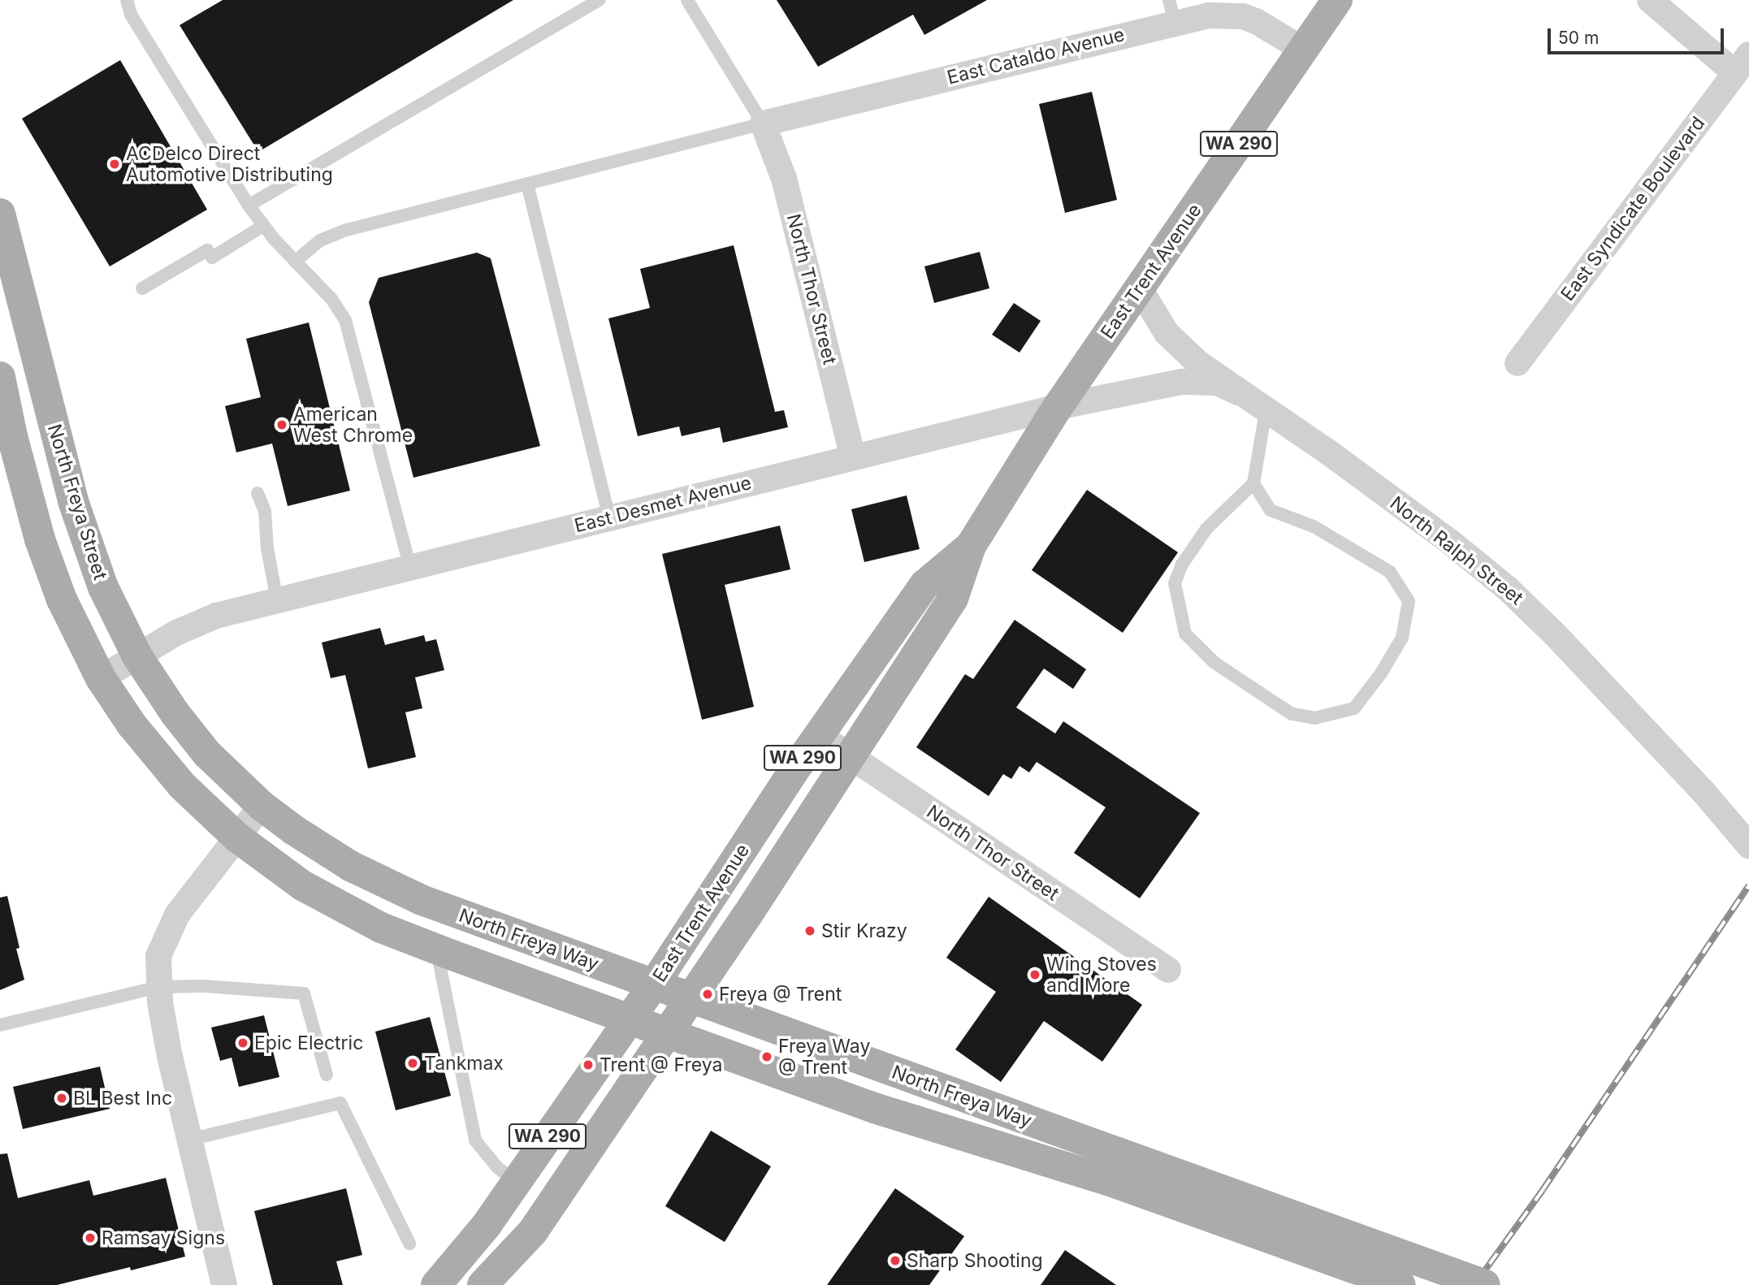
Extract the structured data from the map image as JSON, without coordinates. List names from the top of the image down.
{
  "streets": {
    "main road": [
      "WA 290",
      "East Trent Avenue",
      "North Freya Street",
      "North Freya Way"
    ],
    "street": [
      "East Cataldo Avenue",
      "East Syndicate Boulevard",
      "North Thor Street",
      "East Desmet Avenue",
      "North Ralph Street"
    ]
  },
  "crossings": [
    ["East Cataldo Avenue", "East Trent Avenue"],
    ["East Cataldo Avenue", "North Thor Street"],
    ["East Trent Avenue", "North Thor Street"],
    ["East Trent Avenue", "East Desmet Avenue"],
    ["East Trent Avenue", "North Ralph Street"],
    ["East Trent Avenue", "North Freya Way"],
    ["North Thor Street", "East Desmet Avenue"],
    ["North Freya Street", "East Desmet Avenue"],
    ["North Freya Street", "North Freya Way"],
    ["East Desmet Avenue", "North Ralph Street"]
  ],
  "places": [
    "ACDelco Direct Automotive Distributing",
    "American West Chrome",
    "Stir Krazy",
    "Wing Stoves and More",
    "Freya @ Trent",
    "Epic Electric",
    "Freya Way @ Trent",
    "Tankmax",
    "Trent @ Freya",
    "BL Best Inc",
    "Ramsay Signs",
    "Sharp Shooting"
  ],
  "scale_bar": "50 m"
}
